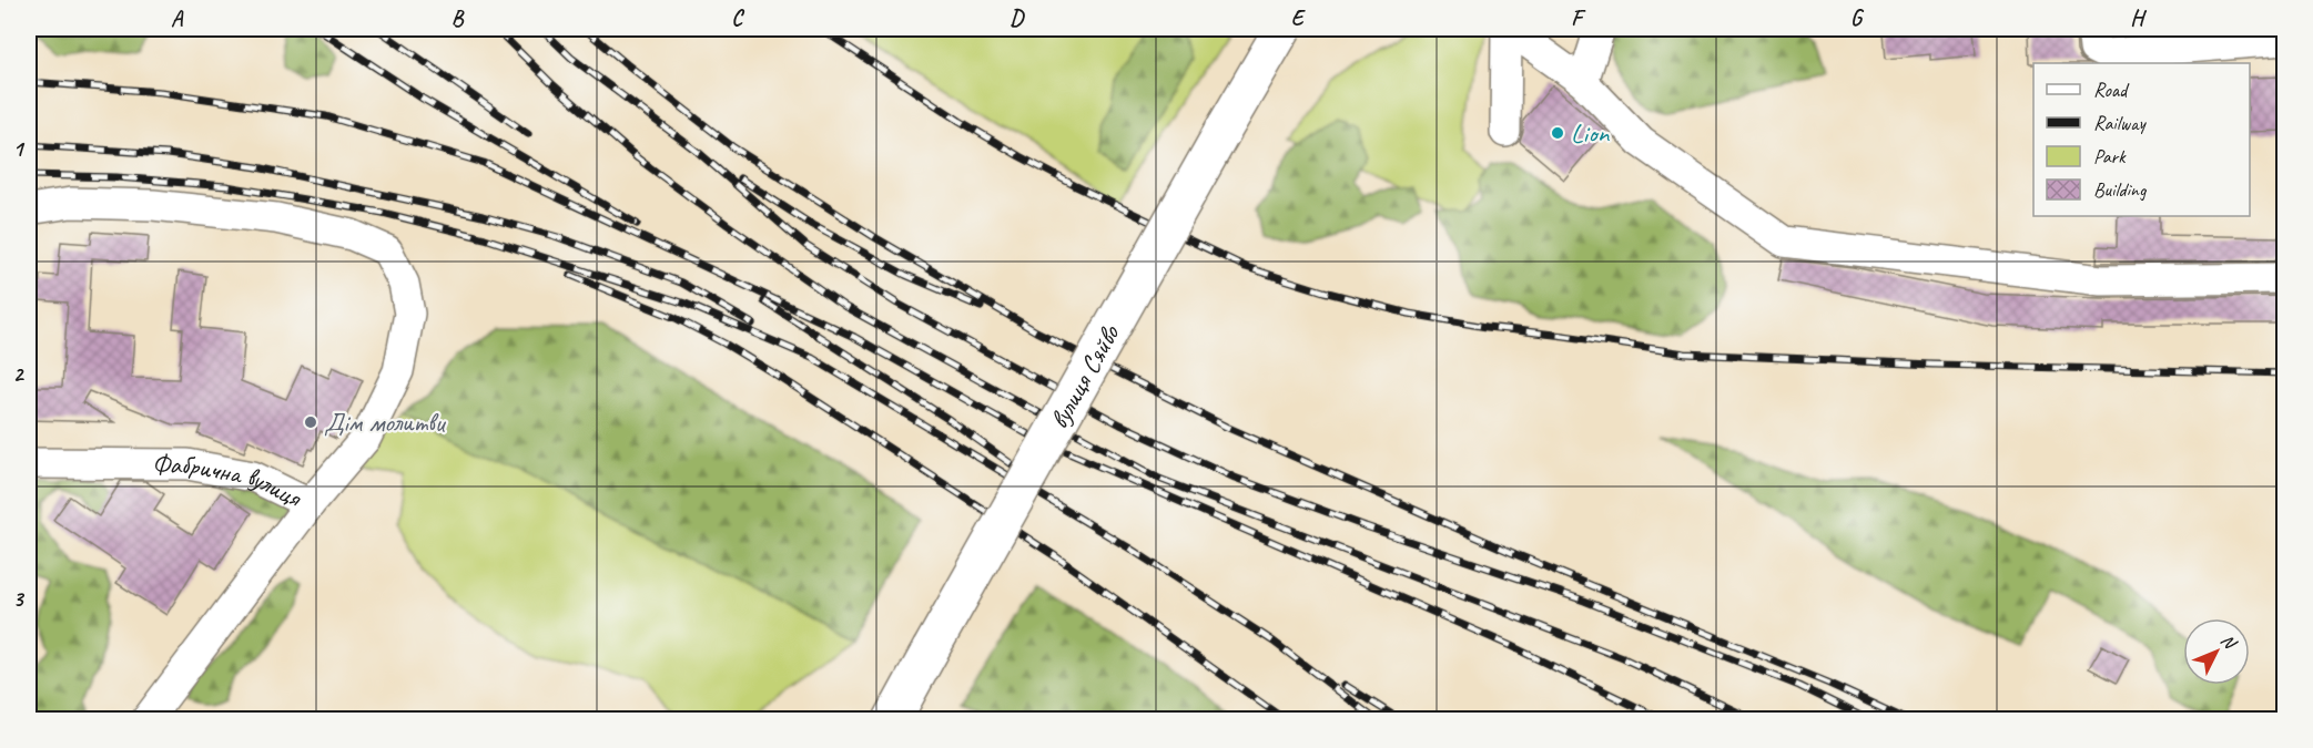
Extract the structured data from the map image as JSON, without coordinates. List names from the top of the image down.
{
  "streets": {
    "main road": ["вулиця Сяйво"],
    "street": ["Фабрична вулиця"]
  },
  "places": ["Lion", "Дім молитви"],
  "legend": [
    "Road",
    "Railway",
    "Park",
    "Building"
  ],
  "north": "top right",
  "grid": {
    "columns": [
      "A",
      "B",
      "C",
      "D",
      "E",
      "F",
      "G",
      "H"
    ],
    "rows": ["1", "2", "3"]
  }
}
